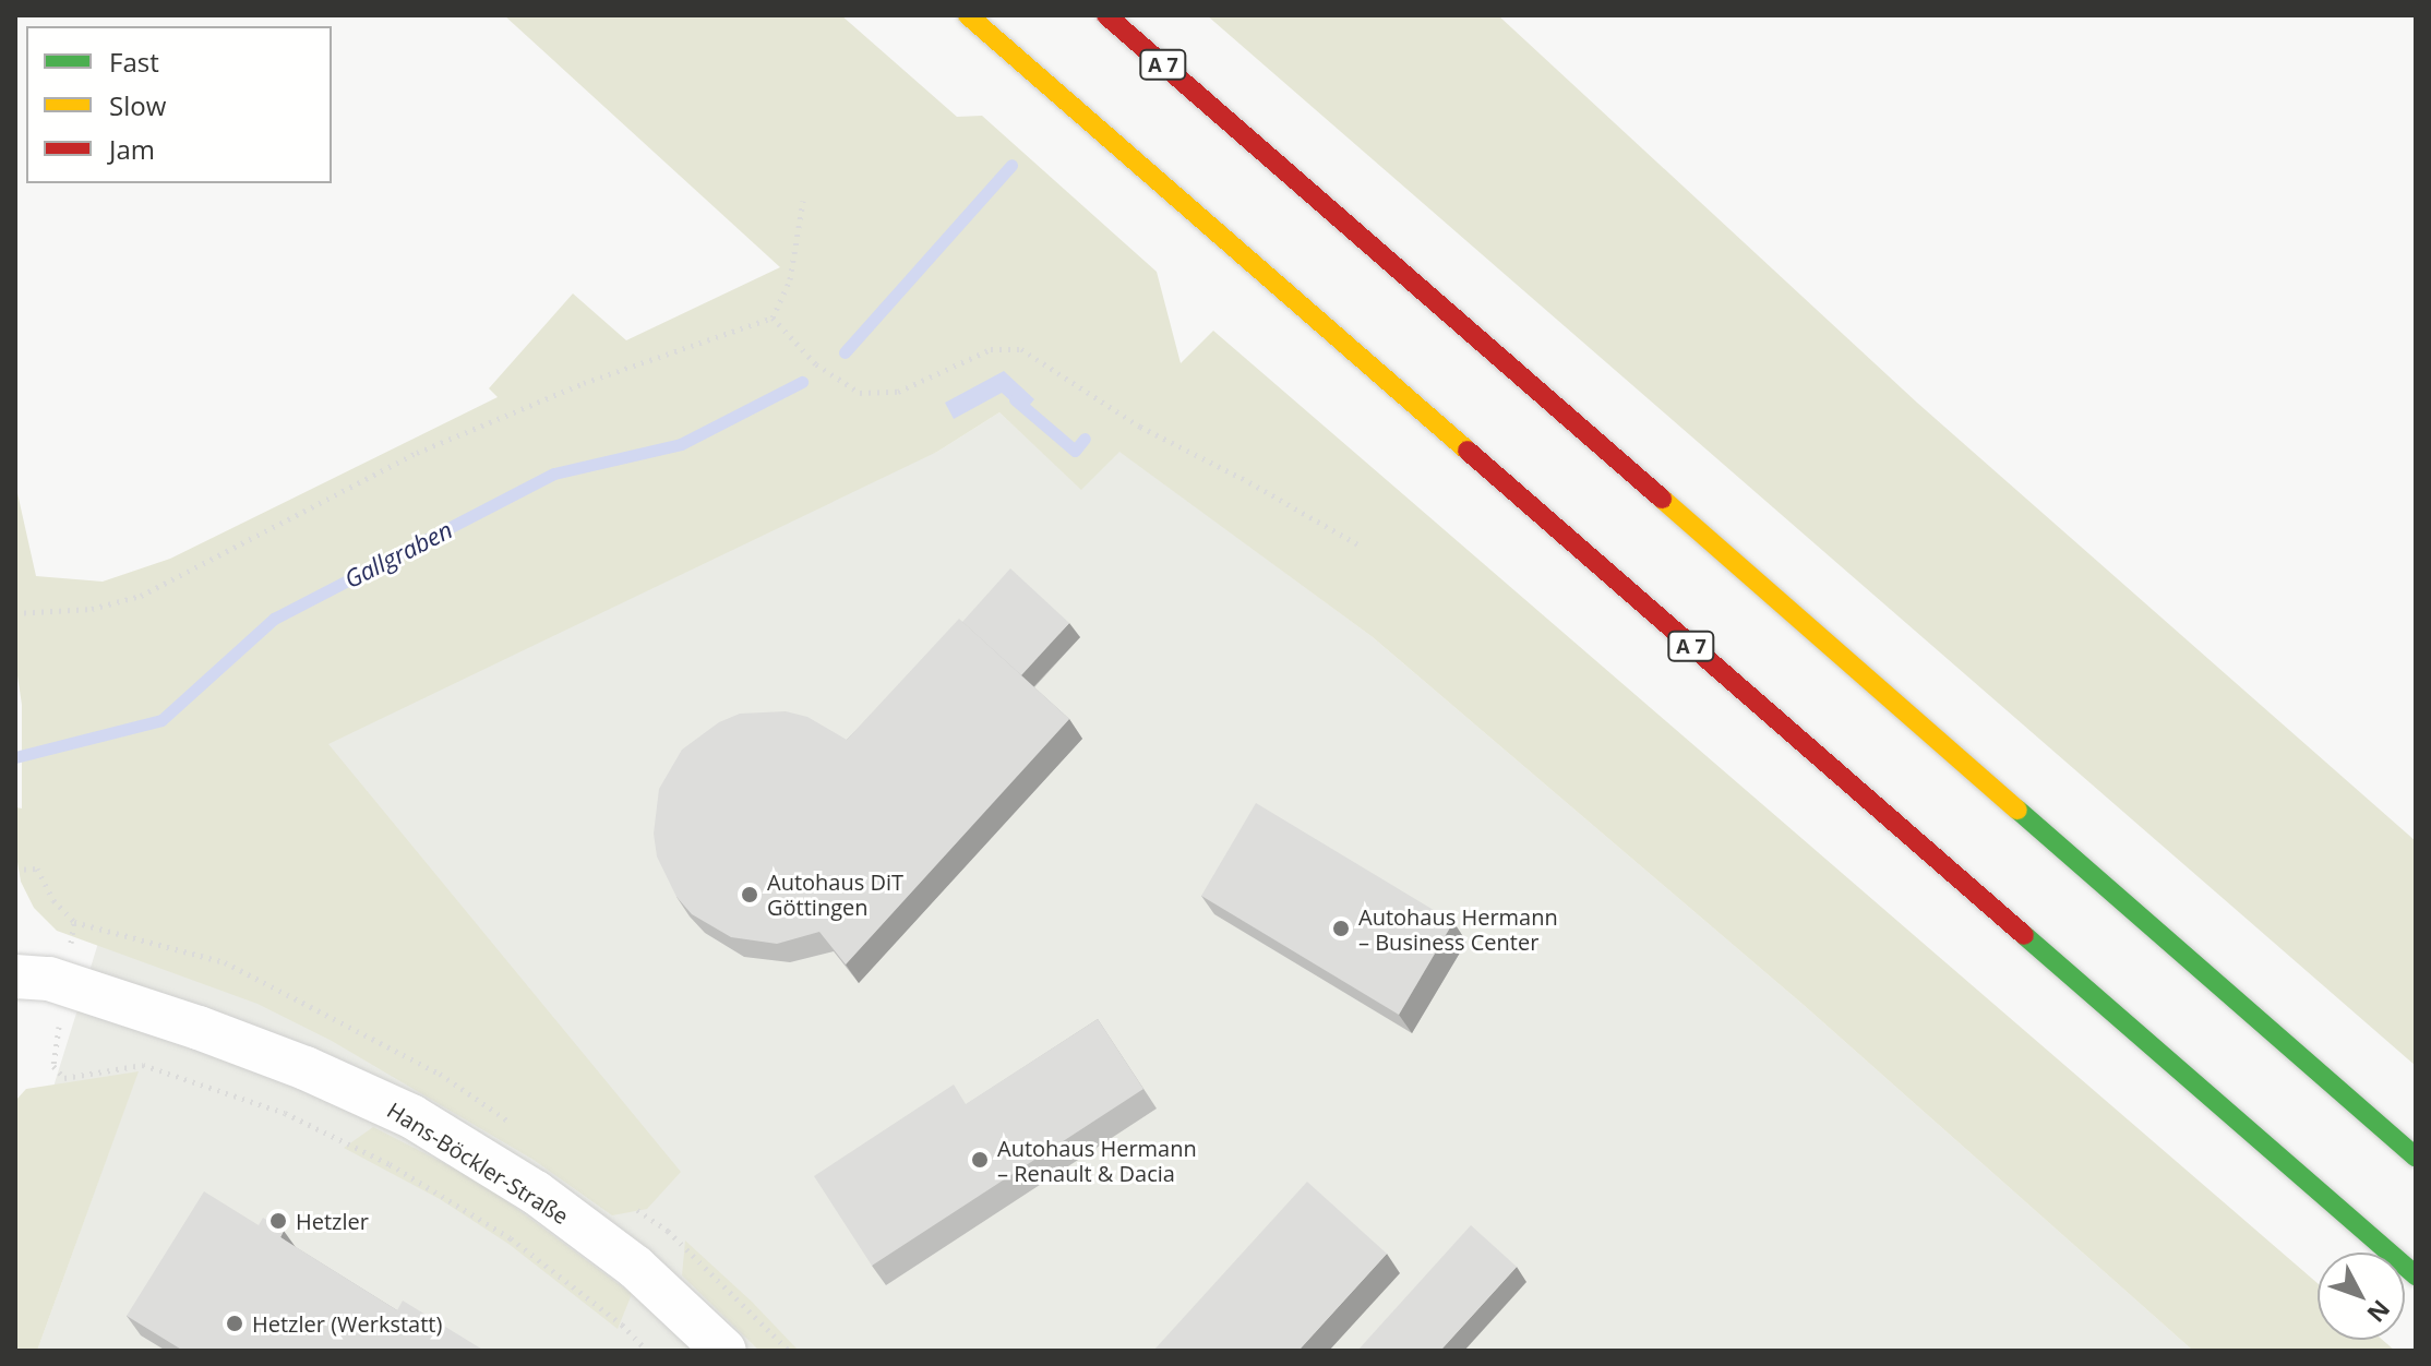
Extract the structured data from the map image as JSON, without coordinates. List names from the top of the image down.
{
  "streets": {
    "highway": ["A 7"],
    "street": ["Hans-Böckler-Straße"]
  },
  "water": ["Gallgraben"],
  "places": [
    "Autohaus DiT Göttingen",
    "Autohaus Hermann – Business Center",
    "Autohaus Hermann – Renault & Dacia",
    "Hetzler",
    "Hetzler (Werkstatt)"
  ],
  "legend": ["Fast", "Slow", "Jam"],
  "north": "bottom right"
}
